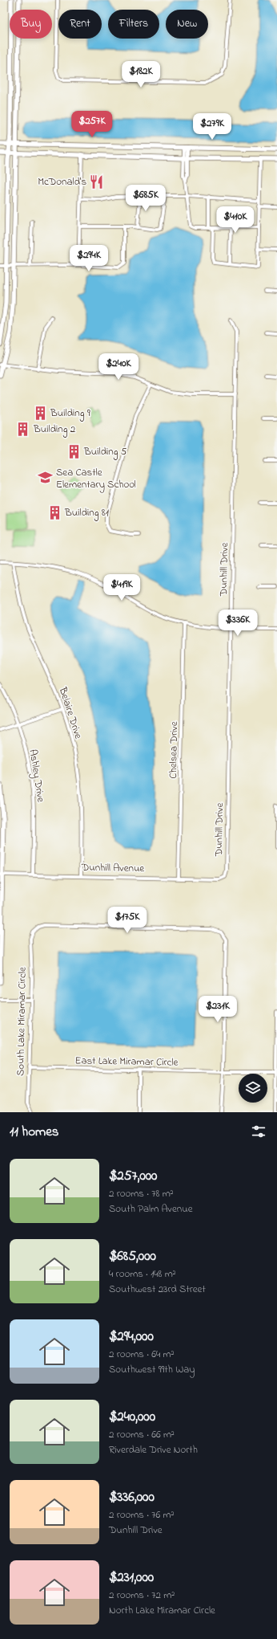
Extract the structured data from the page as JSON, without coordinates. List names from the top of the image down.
{
  "streets": {
    "street": [
      "Dunhill Drive",
      "Belaire Drive",
      "Chelsea Drive",
      "Ashley Drive",
      "Dunhill Avenue",
      "South Lake Miramar Circle",
      "East Lake Miramar Circle"
    ]
  },
  "crossings": [
    ["Dunhill Drive", "Dunhill Avenue"],
    ["Belaire Drive", "Dunhill Avenue"],
    ["Chelsea Drive", "Dunhill Avenue"],
    ["Ashley Drive", "Dunhill Avenue"],
    ["South Lake Miramar Circle", "East Lake Miramar Circle"]
  ],
  "places": {
    "restaurant": ["McDonald's"],
    "building": [
      "Building 9",
      "Building 2",
      "Building 5",
      "Building 81"
    ],
    "school or university": ["Sea Castle Elementary School"]
  },
  "page": {
    "chip": [
      "Buy",
      "Rent",
      "Filters",
      "New"
    ],
    "price": [
      "$182K",
      "$257K",
      "$279K",
      "$685K",
      "$410K",
      "$294K",
      "$240K",
      "$419K",
      "$336K",
      "$175K",
      "$231K"
    ],
    "heading": "11 homes",
    "list": [
      {
        "name": "$257,000",
        "note": "2 rooms · 78 m² · South Palm Avenue"
      },
      {
        "name": "$685,000",
        "note": "4 rooms · 148 m² · Southwest 23rd Street"
      },
      {
        "name": "$294,000",
        "note": "2 rooms · 64 m² · Southwest 99th Way"
      },
      {
        "name": "$240,000",
        "note": "2 rooms · 66 m² · Riverdale Drive North"
      },
      {
        "name": "$336,000",
        "note": "2 rooms · 76 m² · Dunhill Drive"
      },
      {
        "name": "$231,000",
        "note": "2 rooms · 72 m² · North Lake Miramar Circle"
      }
    ]
  }
}
